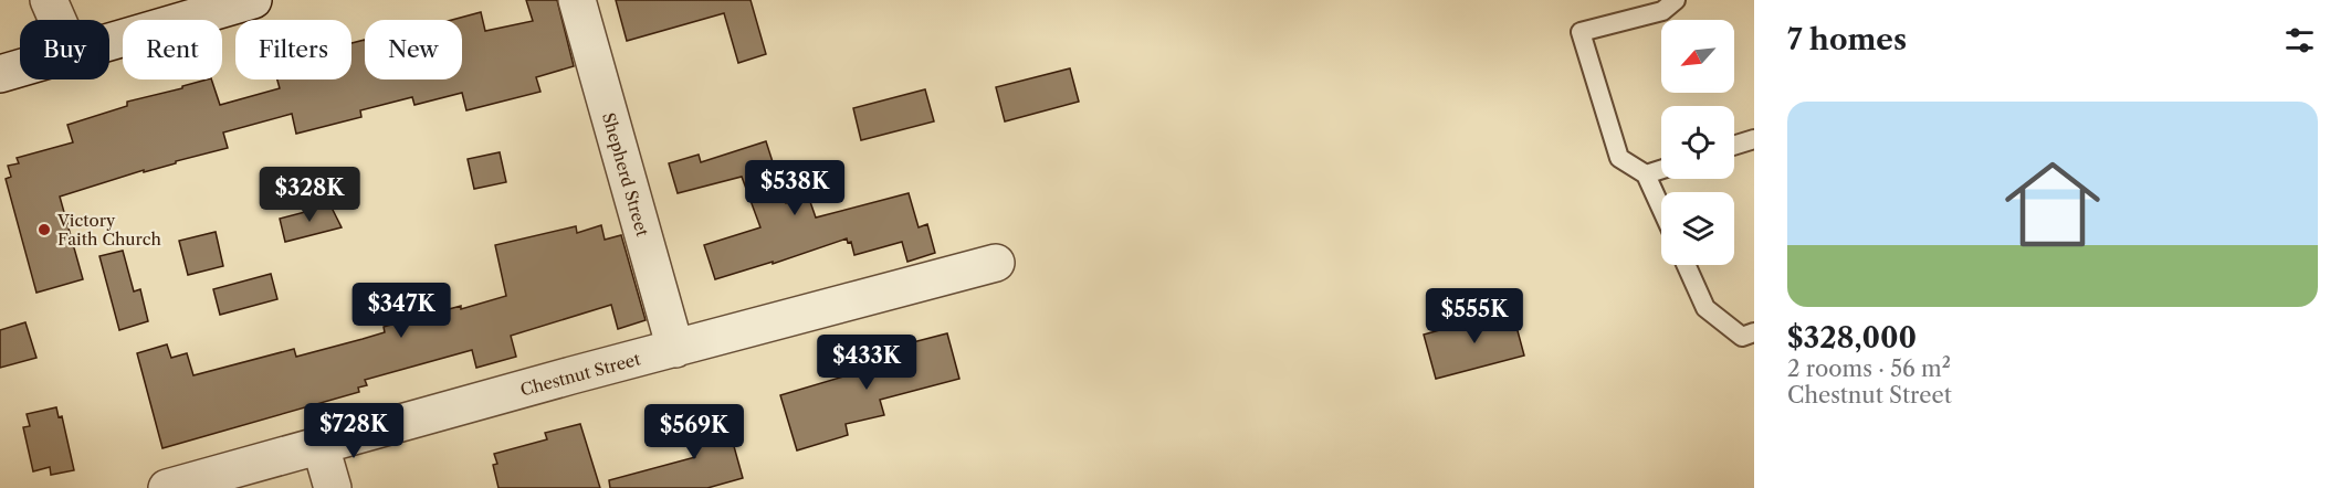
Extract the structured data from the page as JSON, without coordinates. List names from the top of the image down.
{
  "streets": {
    "street": ["Shepherd Street", "Chestnut Street"]
  },
  "crossings": [
    ["Shepherd Street", "Chestnut Street"]
  ],
  "places": ["Victory Faith Church"],
  "north": "bottom left",
  "page": {
    "heading": "7 homes",
    "chip": [
      "Buy",
      "Rent",
      "Filters",
      "New"
    ],
    "list": [
      {
        "name": "$328,000",
        "note": "2 rooms · 56 m² · Chestnut Street"
      }
    ],
    "price": [
      "$538K",
      "$328K",
      "$347K",
      "$555K",
      "$433K",
      "$728K",
      "$569K"
    ]
  }
}
